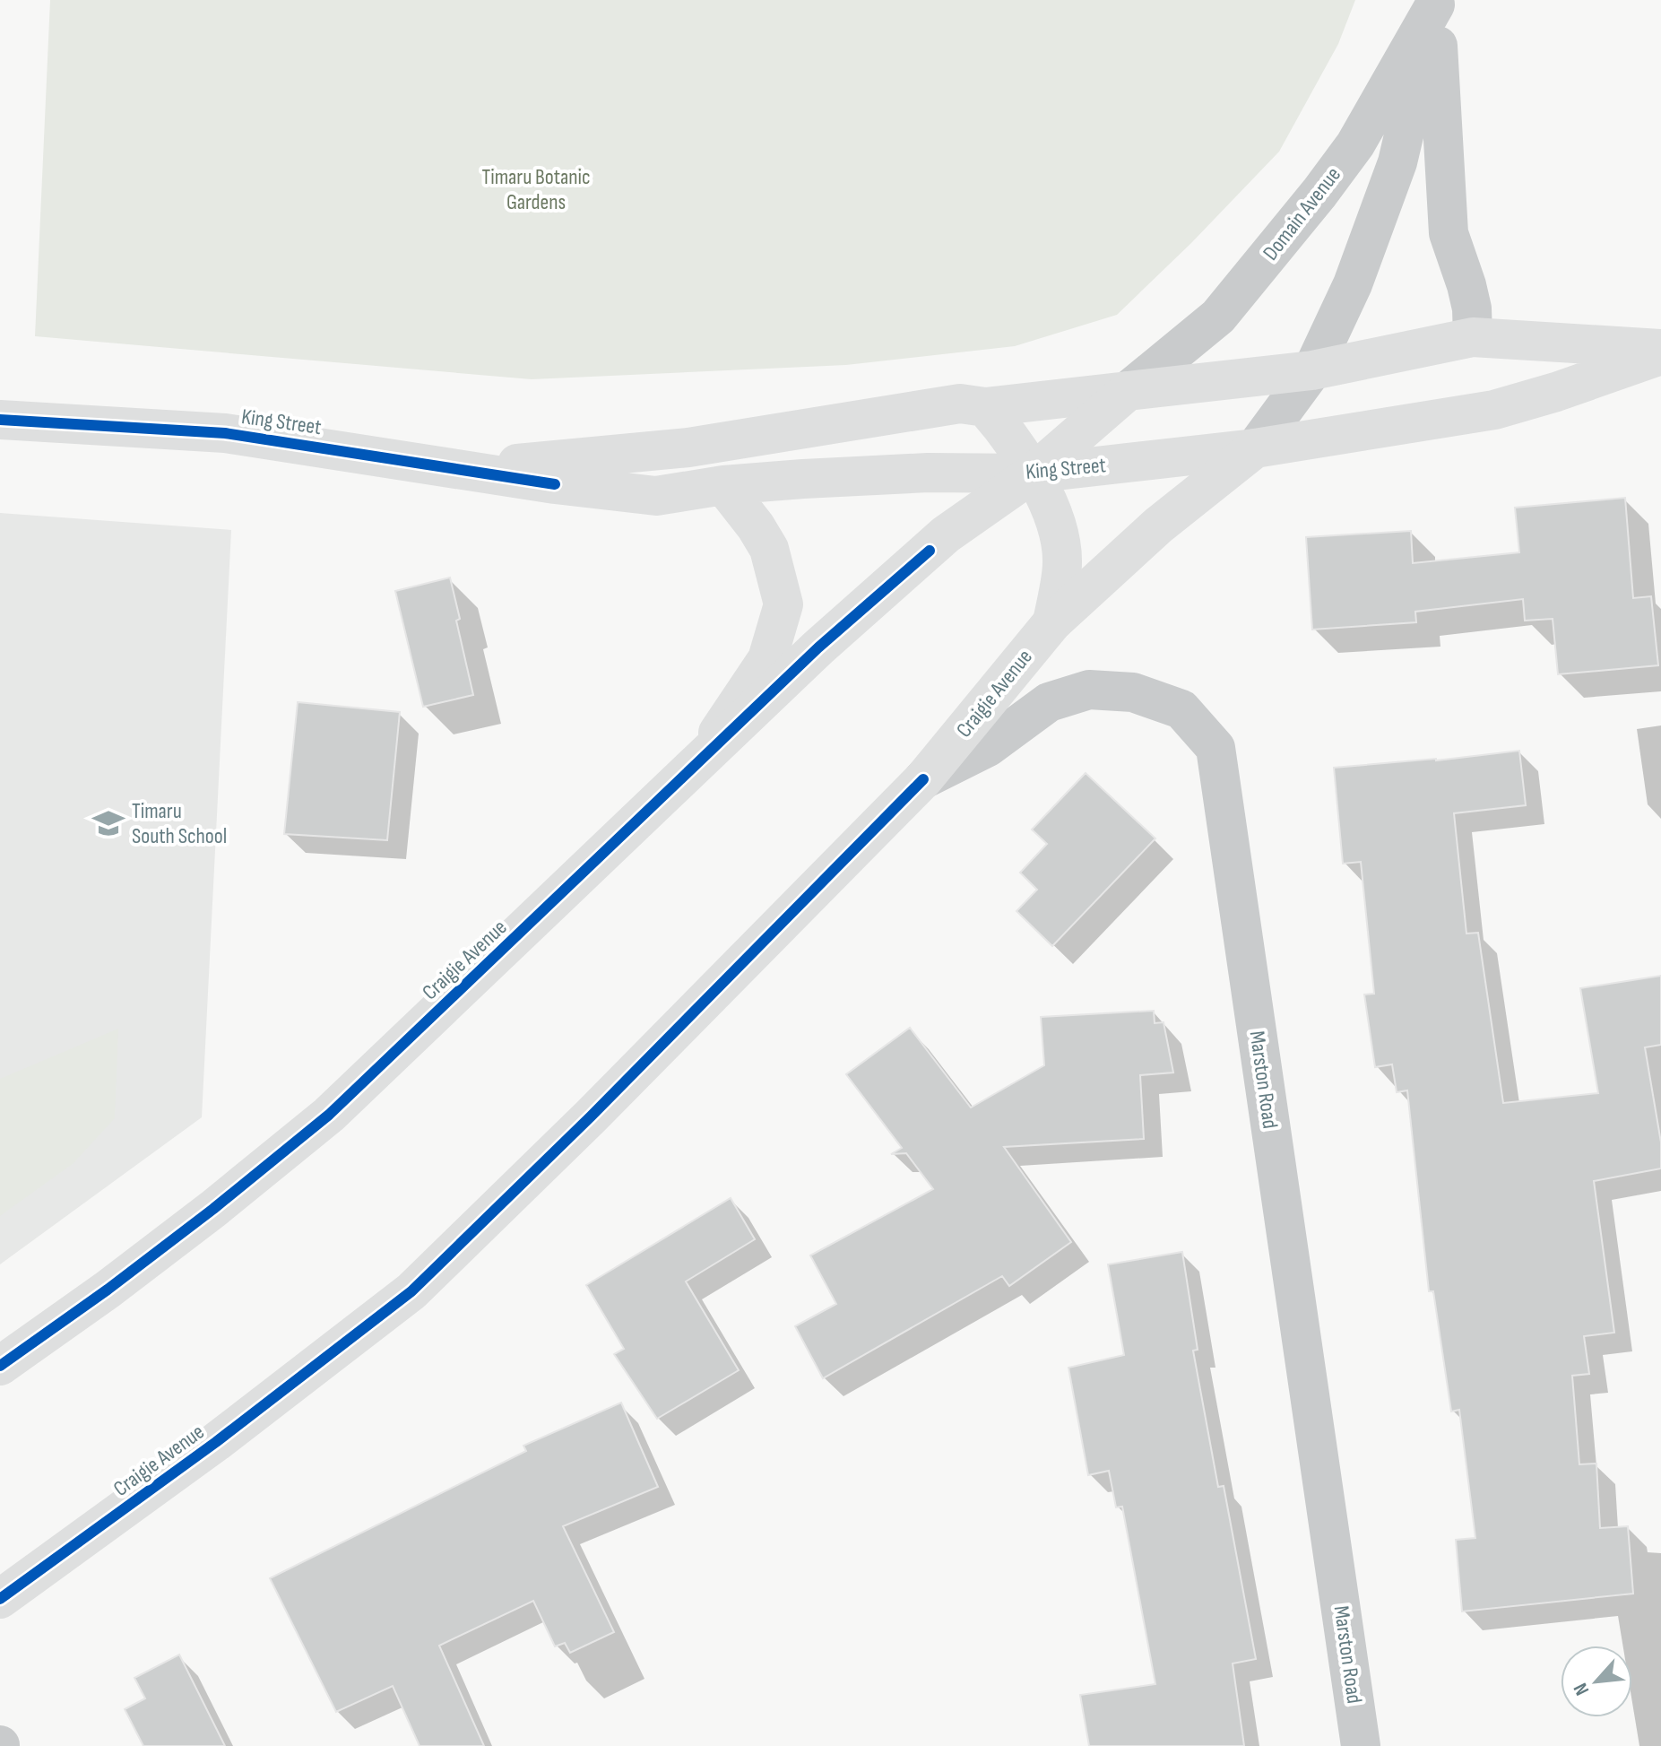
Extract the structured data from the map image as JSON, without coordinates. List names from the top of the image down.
{
  "streets": {
    "main road": ["King Street", "Craigie Avenue"],
    "street": ["Domain Avenue", "Marston Road"]
  },
  "crossings": [
    ["Domain Avenue", "King Street"],
    ["Domain Avenue", "Craigie Avenue"],
    ["King Street", "Craigie Avenue"],
    ["Craigie Avenue", "Marston Road"]
  ],
  "parks": ["Timaru Botanic Gardens"],
  "places": {
    "school or university": ["Timaru South School"]
  },
  "north": "bottom left"
}
